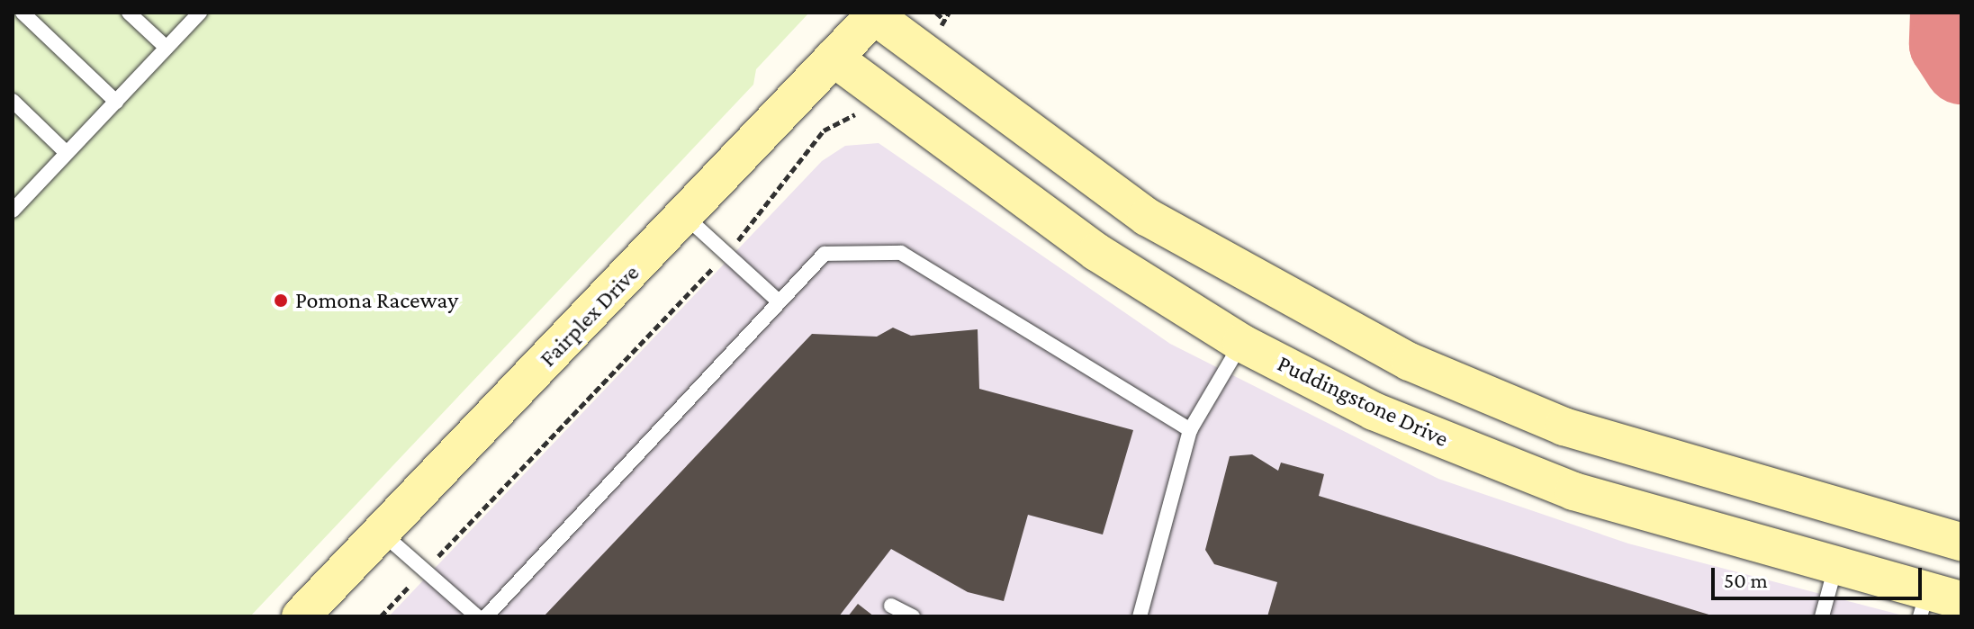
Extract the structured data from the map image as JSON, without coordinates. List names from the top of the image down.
{
  "streets": {
    "street": ["Fairplex Drive", "Puddingstone Drive"]
  },
  "crossings": [
    ["Fairplex Drive", "Puddingstone Drive"]
  ],
  "places": ["Pomona Raceway"],
  "scale_bar": "50 m"
}
